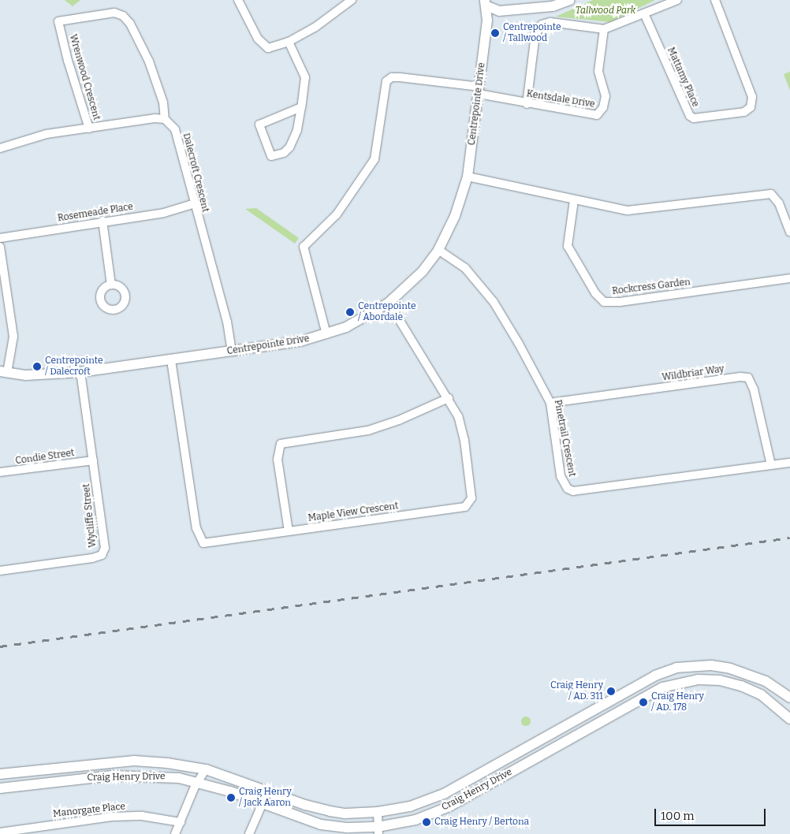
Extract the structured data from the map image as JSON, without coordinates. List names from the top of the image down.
{
  "streets": {
    "street": [
      "Wrenwood Crescent",
      "Mattamy Place",
      "Kentsdale Drive",
      "Centrepointe Drive",
      "Dalecroft Crescent",
      "Rosemeade Place",
      "Rockcress Garden",
      "Wildbriar Way",
      "Pinetrail Crescent",
      "Condie Street",
      "Maple View Crescent",
      "Wycliffe Street",
      "Craig Henry Drive",
      "Manorgate Place"
    ]
  },
  "crossings": [
    ["Wrenwood Crescent", "Dalecroft Crescent"],
    ["Kentsdale Drive", "Centrepointe Drive"],
    ["Centrepointe Drive", "Dalecroft Crescent"],
    ["Centrepointe Drive", "Pinetrail Crescent"],
    ["Centrepointe Drive", "Maple View Crescent"],
    ["Centrepointe Drive", "Wycliffe Street"],
    ["Dalecroft Crescent", "Rosemeade Place"],
    ["Wildbriar Way", "Pinetrail Crescent"],
    ["Condie Street", "Wycliffe Street"]
  ],
  "parks": ["Tallwood Park"],
  "places": [
    "Centrepointe / Tallwood",
    "Centrepointe / Abordale",
    "Centrepointe / Dalecroft",
    "Craig Henry / AD. 311",
    "Craig Henry / AD. 178",
    "Craig Henry / Jack Aaron",
    "Craig Henry / Bertona"
  ],
  "scale_bar": "100 m"
}
